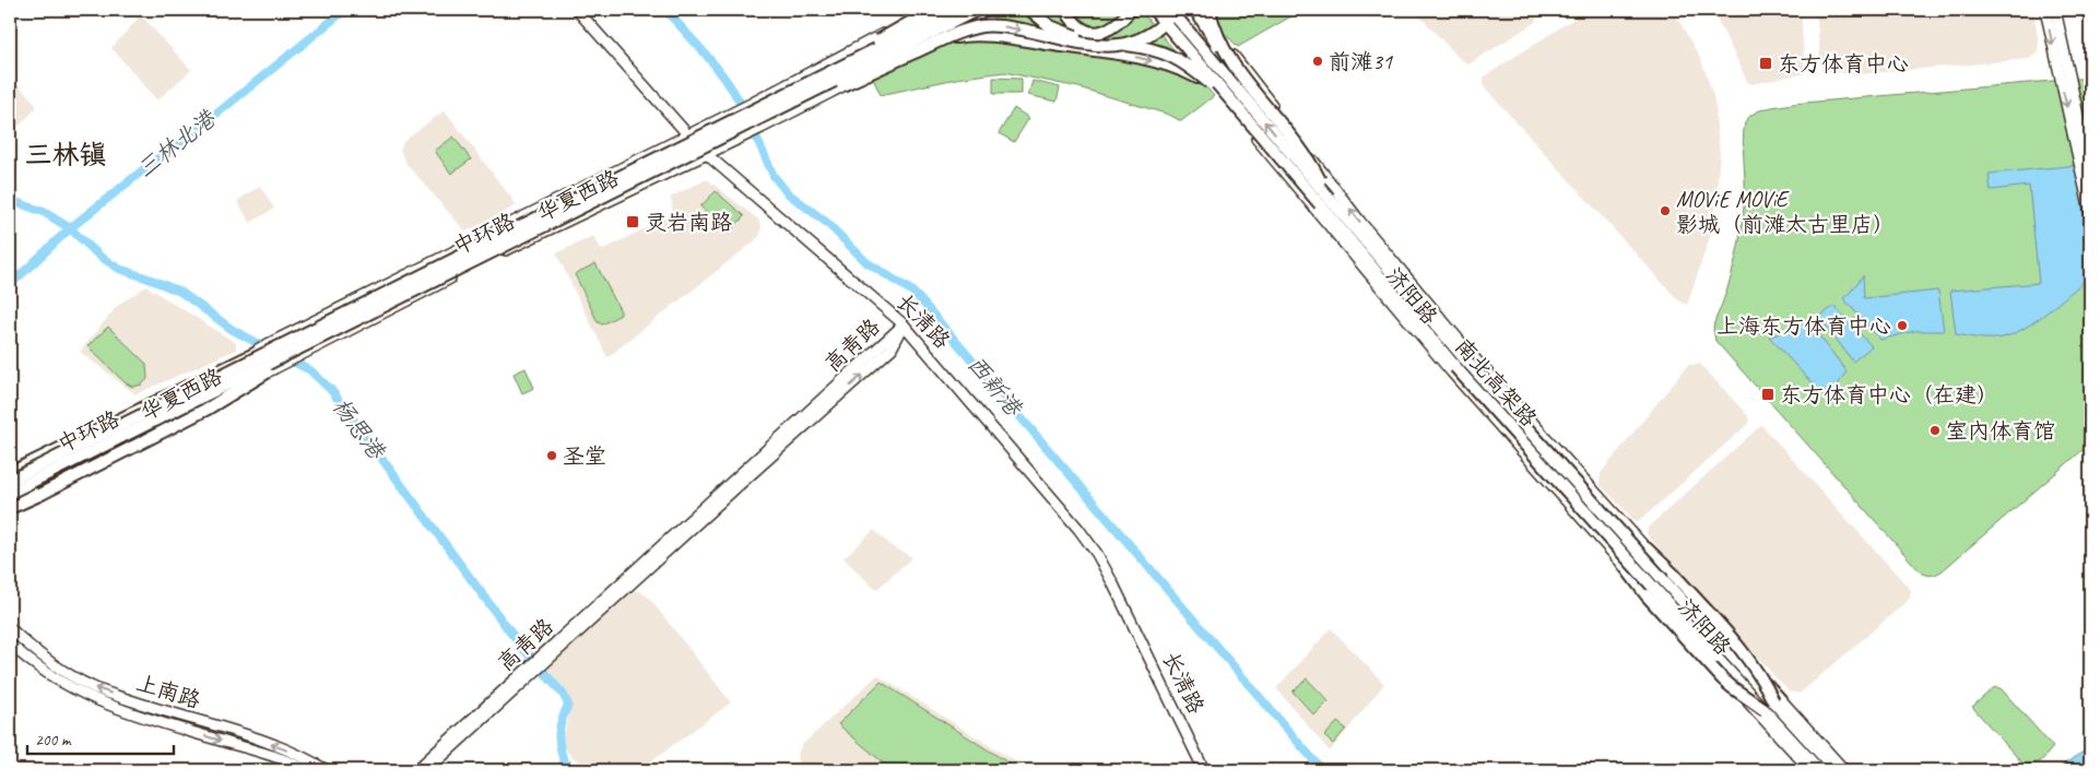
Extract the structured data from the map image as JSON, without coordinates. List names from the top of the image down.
{
  "streets": {
    "highway": ["中环路", "南北高架路"],
    "main road": [
      "华夏西路",
      "济阳路",
      "长清路",
      "高青路",
      "上南路"
    ]
  },
  "crossings": [
    ["华夏西路", "中环路"],
    ["华夏西路", "长清路"],
    ["长清路", "高青路"]
  ],
  "districts": ["三林镇"],
  "water": ["三林北港", "西新港", "杨思港"],
  "places": {
    "other": [
      "前滩31",
      "MOViE MOViE 影城（前滩太古里店）",
      "上海东方体育中心",
      "室内体育馆",
      "圣堂"
    ],
    "transit": ["东方体育中心", "灵岩南路", "东方体育中心（在建）"]
  },
  "scale_bar": "200 m"
}
